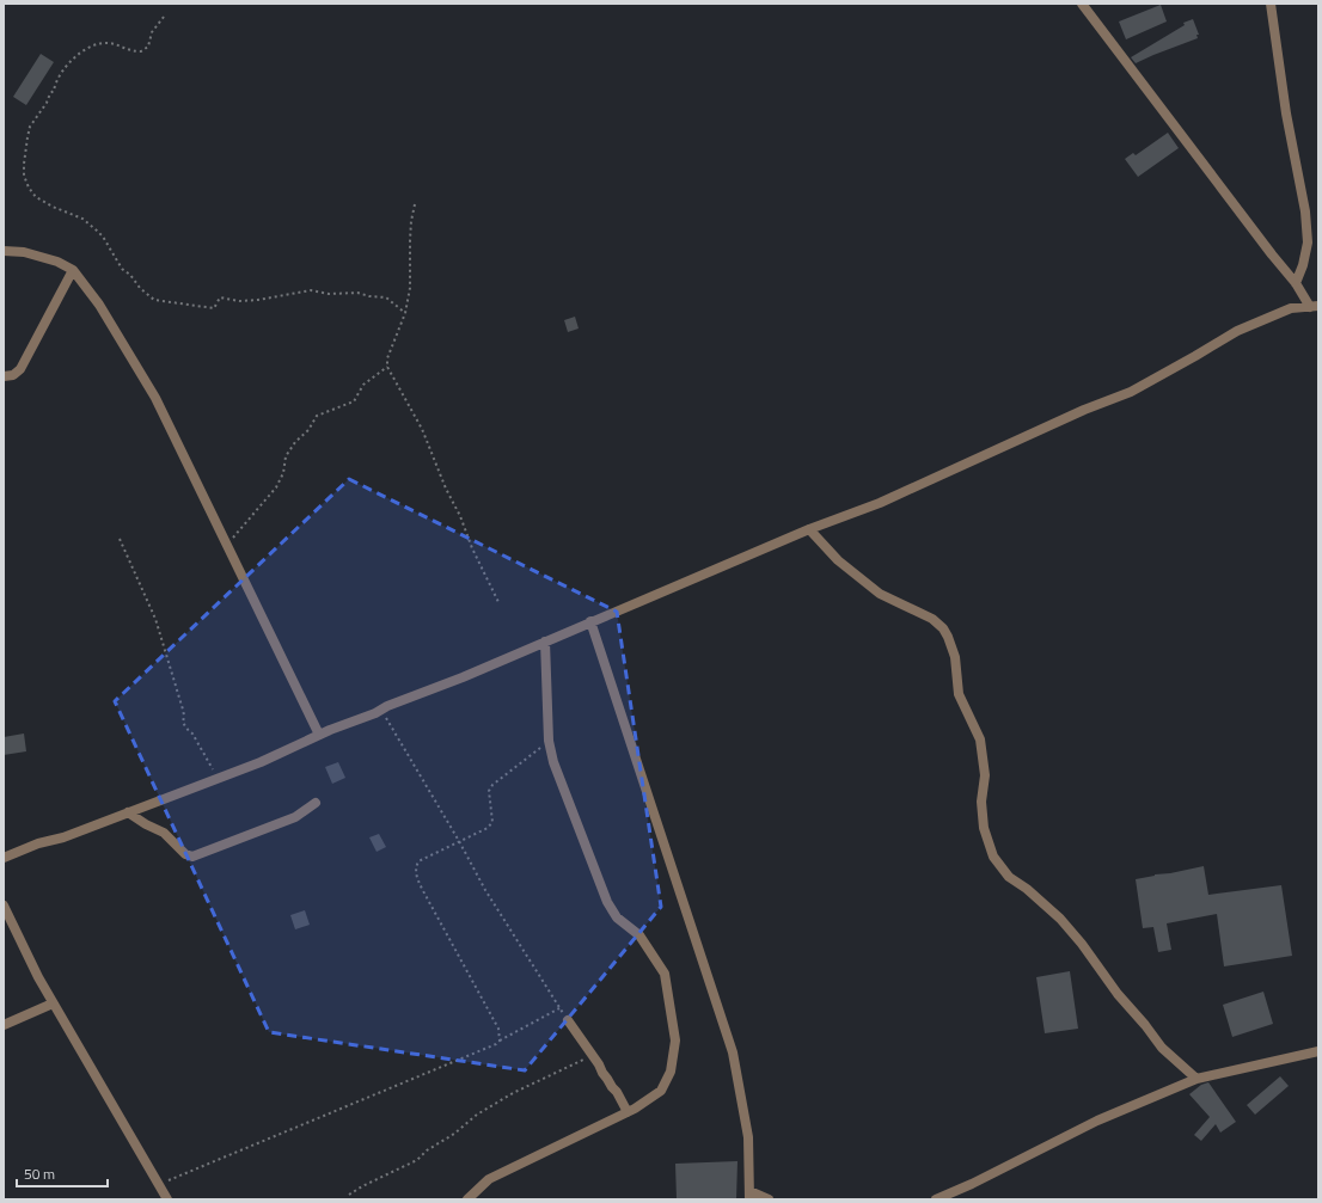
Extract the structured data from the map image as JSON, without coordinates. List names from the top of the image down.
{
  "scale_bar": "50 m"
}
